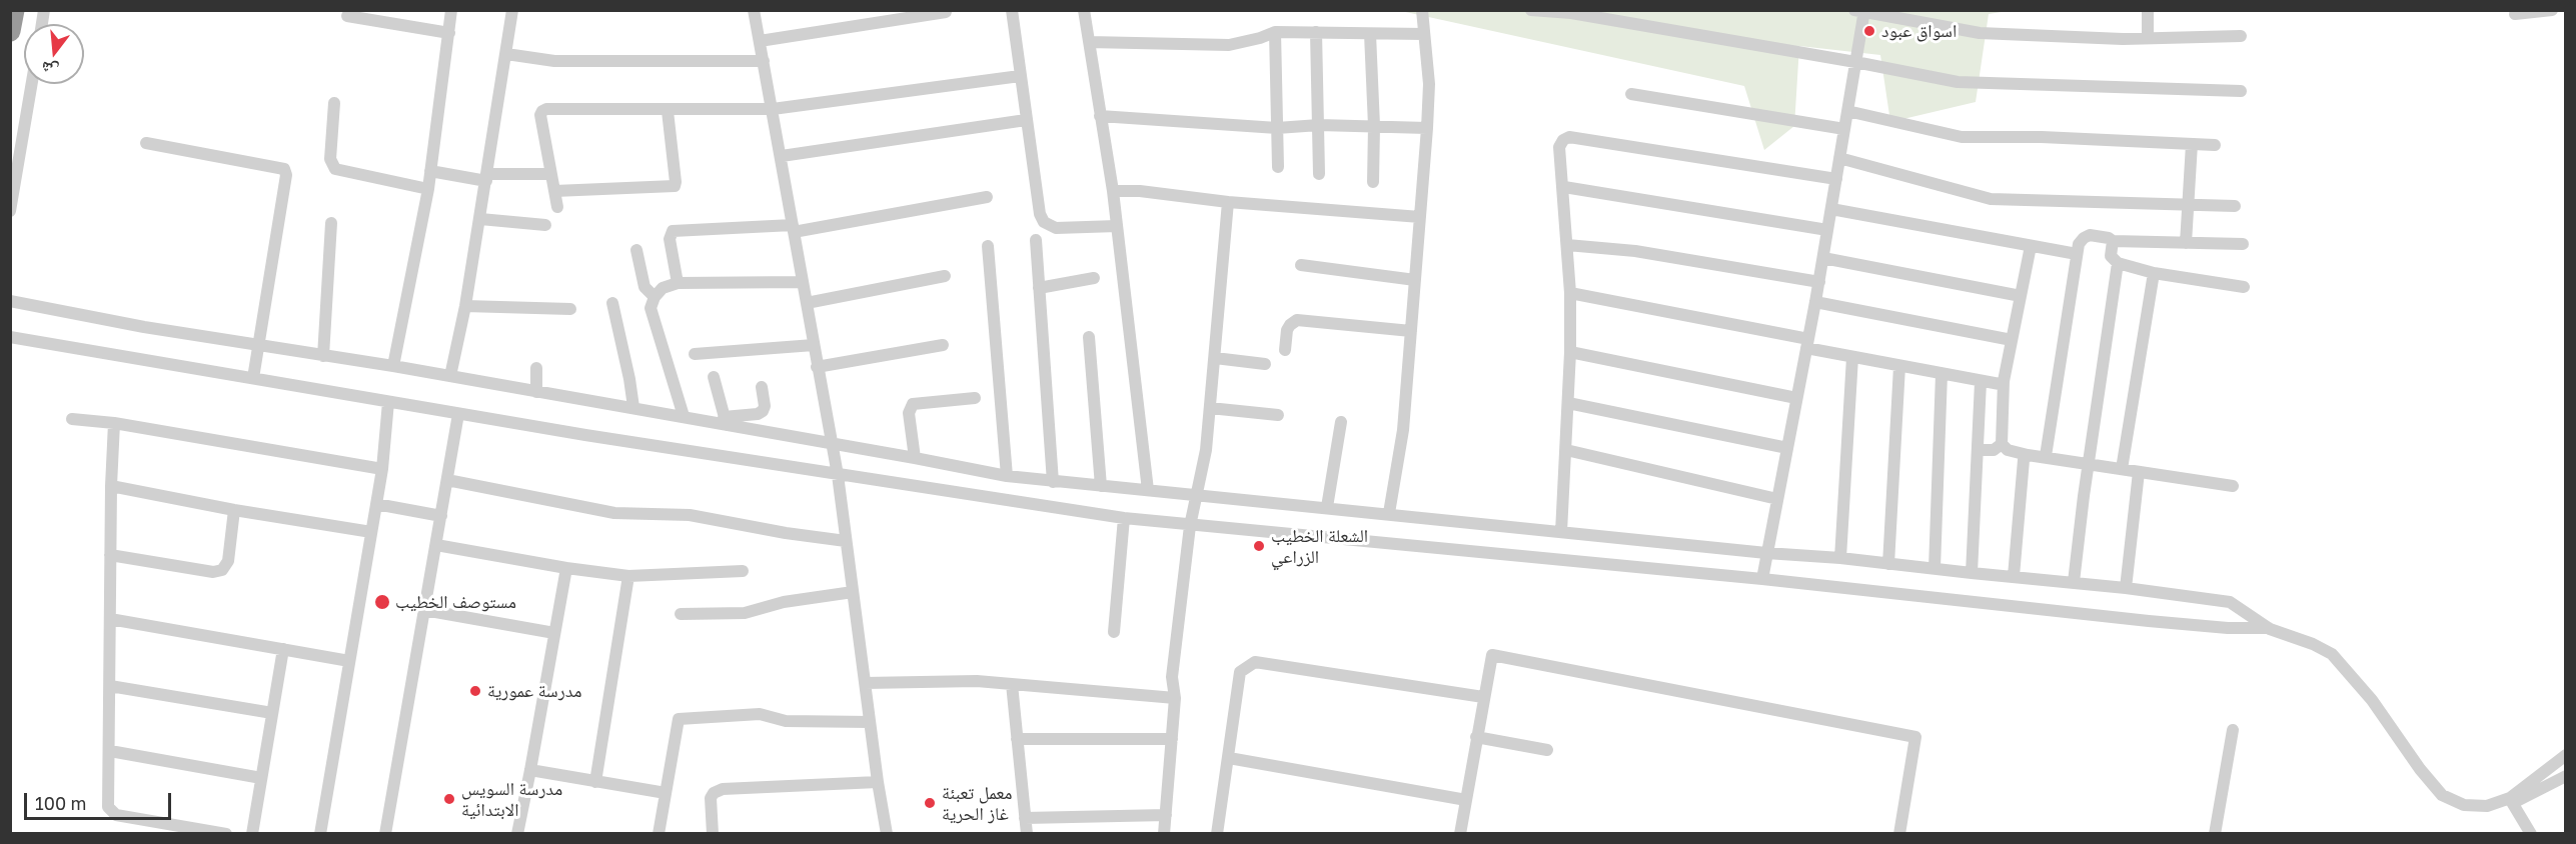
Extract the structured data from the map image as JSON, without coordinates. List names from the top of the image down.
{
  "places": [
    "اسواق عبود",
    "الشعلة الخطيب الزراعي",
    "مستوصف الخطيب",
    "مدرسة عمورية",
    "مدرسة السويس الابتدائية",
    "معمل تعبئة غاز الحرية"
  ],
  "scale_bar": "100 m",
  "north": "bottom"
}
